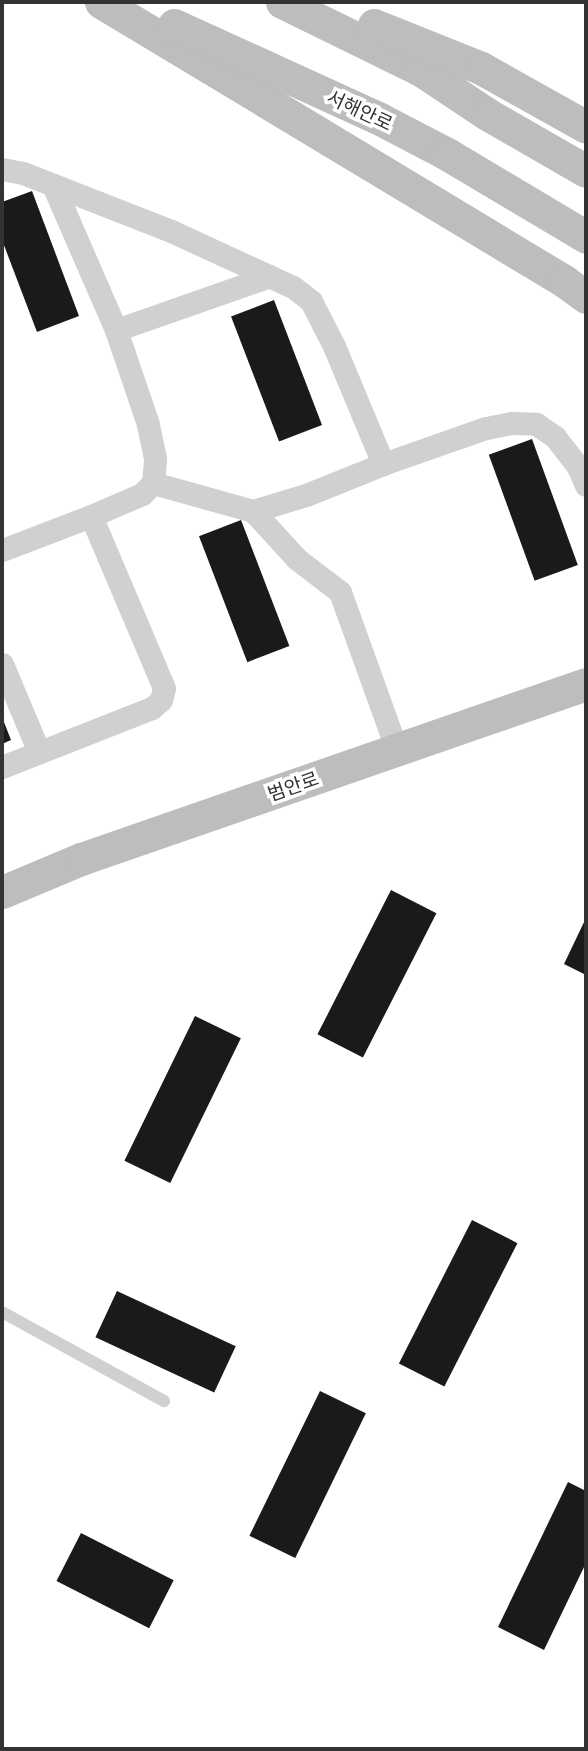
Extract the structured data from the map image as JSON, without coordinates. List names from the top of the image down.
{
  "streets": {
    "main road": ["서해안로", "범안로"]
  }
}
